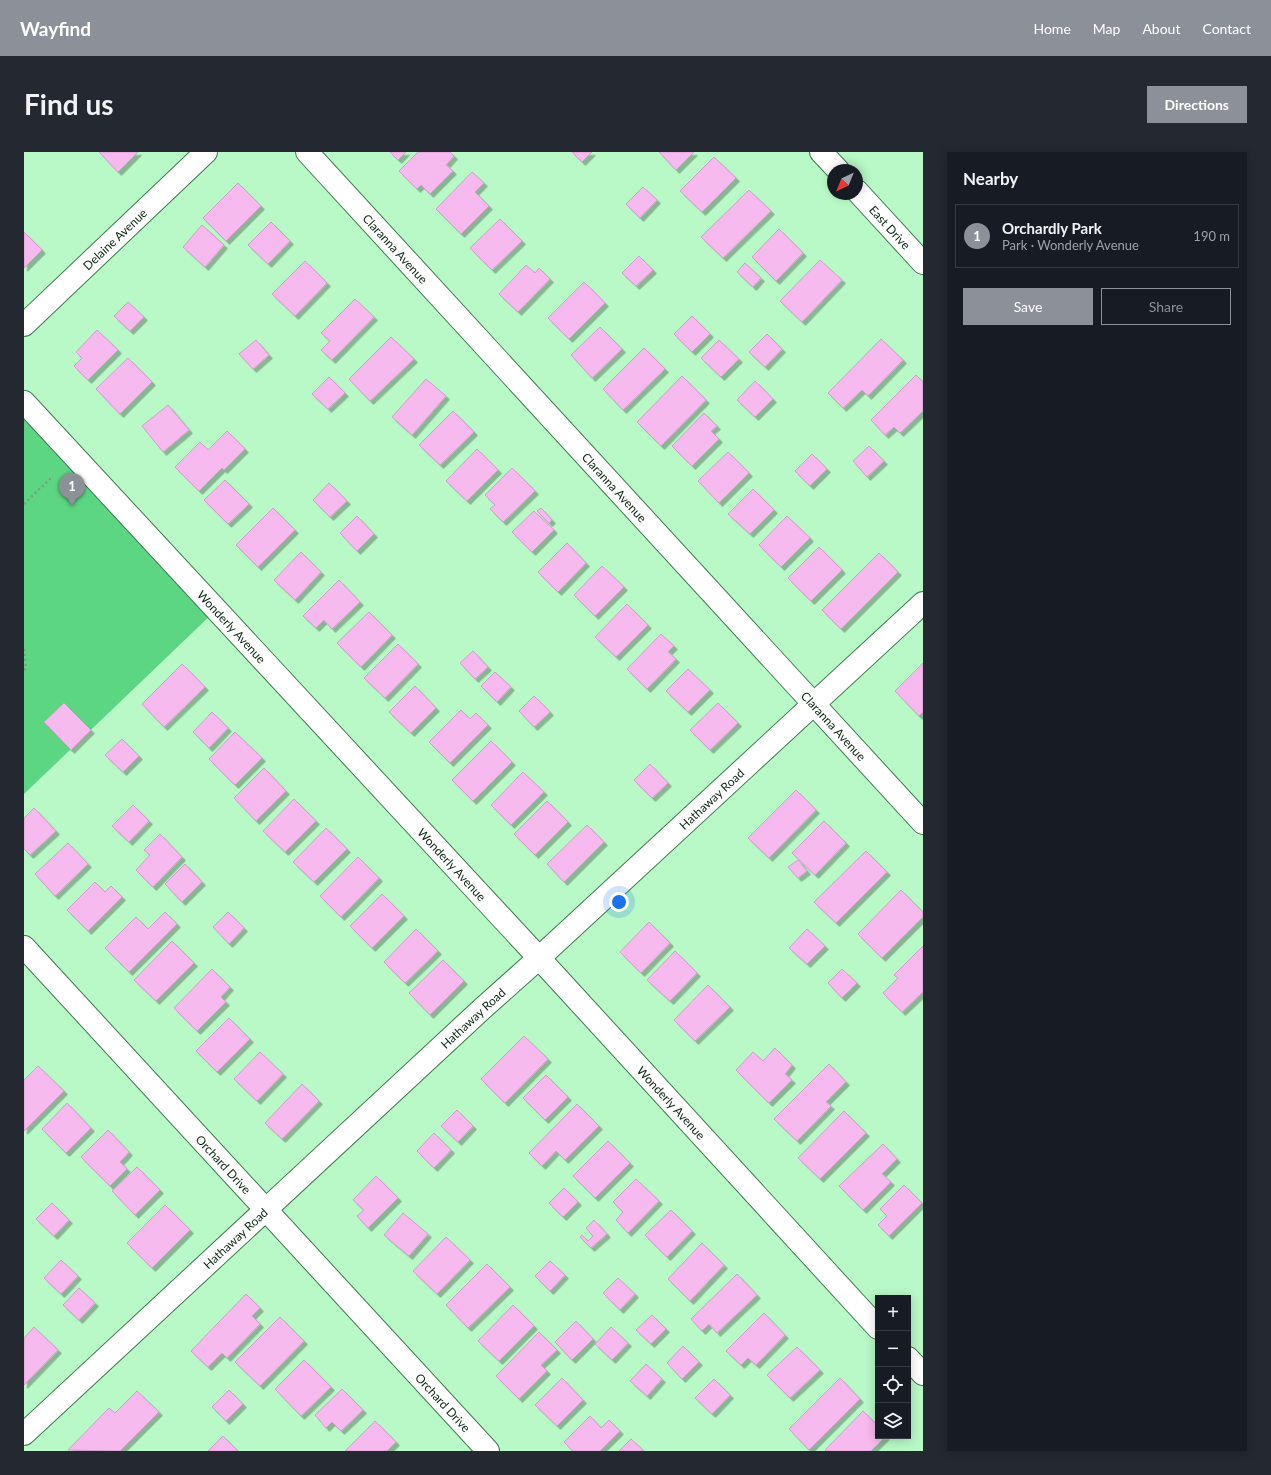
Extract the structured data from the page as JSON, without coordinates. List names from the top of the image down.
{
  "streets": {
    "street": [
      "East Drive",
      "Delaine Avenue",
      "Claranna Avenue",
      "Wonderly Avenue",
      "Hathaway Road",
      "Orchard Drive"
    ]
  },
  "crossings": [
    ["Claranna Avenue", "Hathaway Road"],
    ["Wonderly Avenue", "Hathaway Road"],
    ["Hathaway Road", "Orchard Drive"]
  ],
  "north": "bottom left",
  "page": {
    "header": "Wayfind",
    "nav": [
      "Home",
      "Map",
      "About",
      "Contact"
    ],
    "buttons": [
      "Directions",
      ["Save", "Share"]
    ],
    "title": "Find us",
    "heading": "Nearby",
    "list": [
      {
        "mark": "1",
        "name": "Orchardly Park",
        "note": "Park · Wonderly Avenue",
        "value": "190 m"
      }
    ],
    "pins": "1",
    "map_buttons": ["+", "−"]
  }
}
